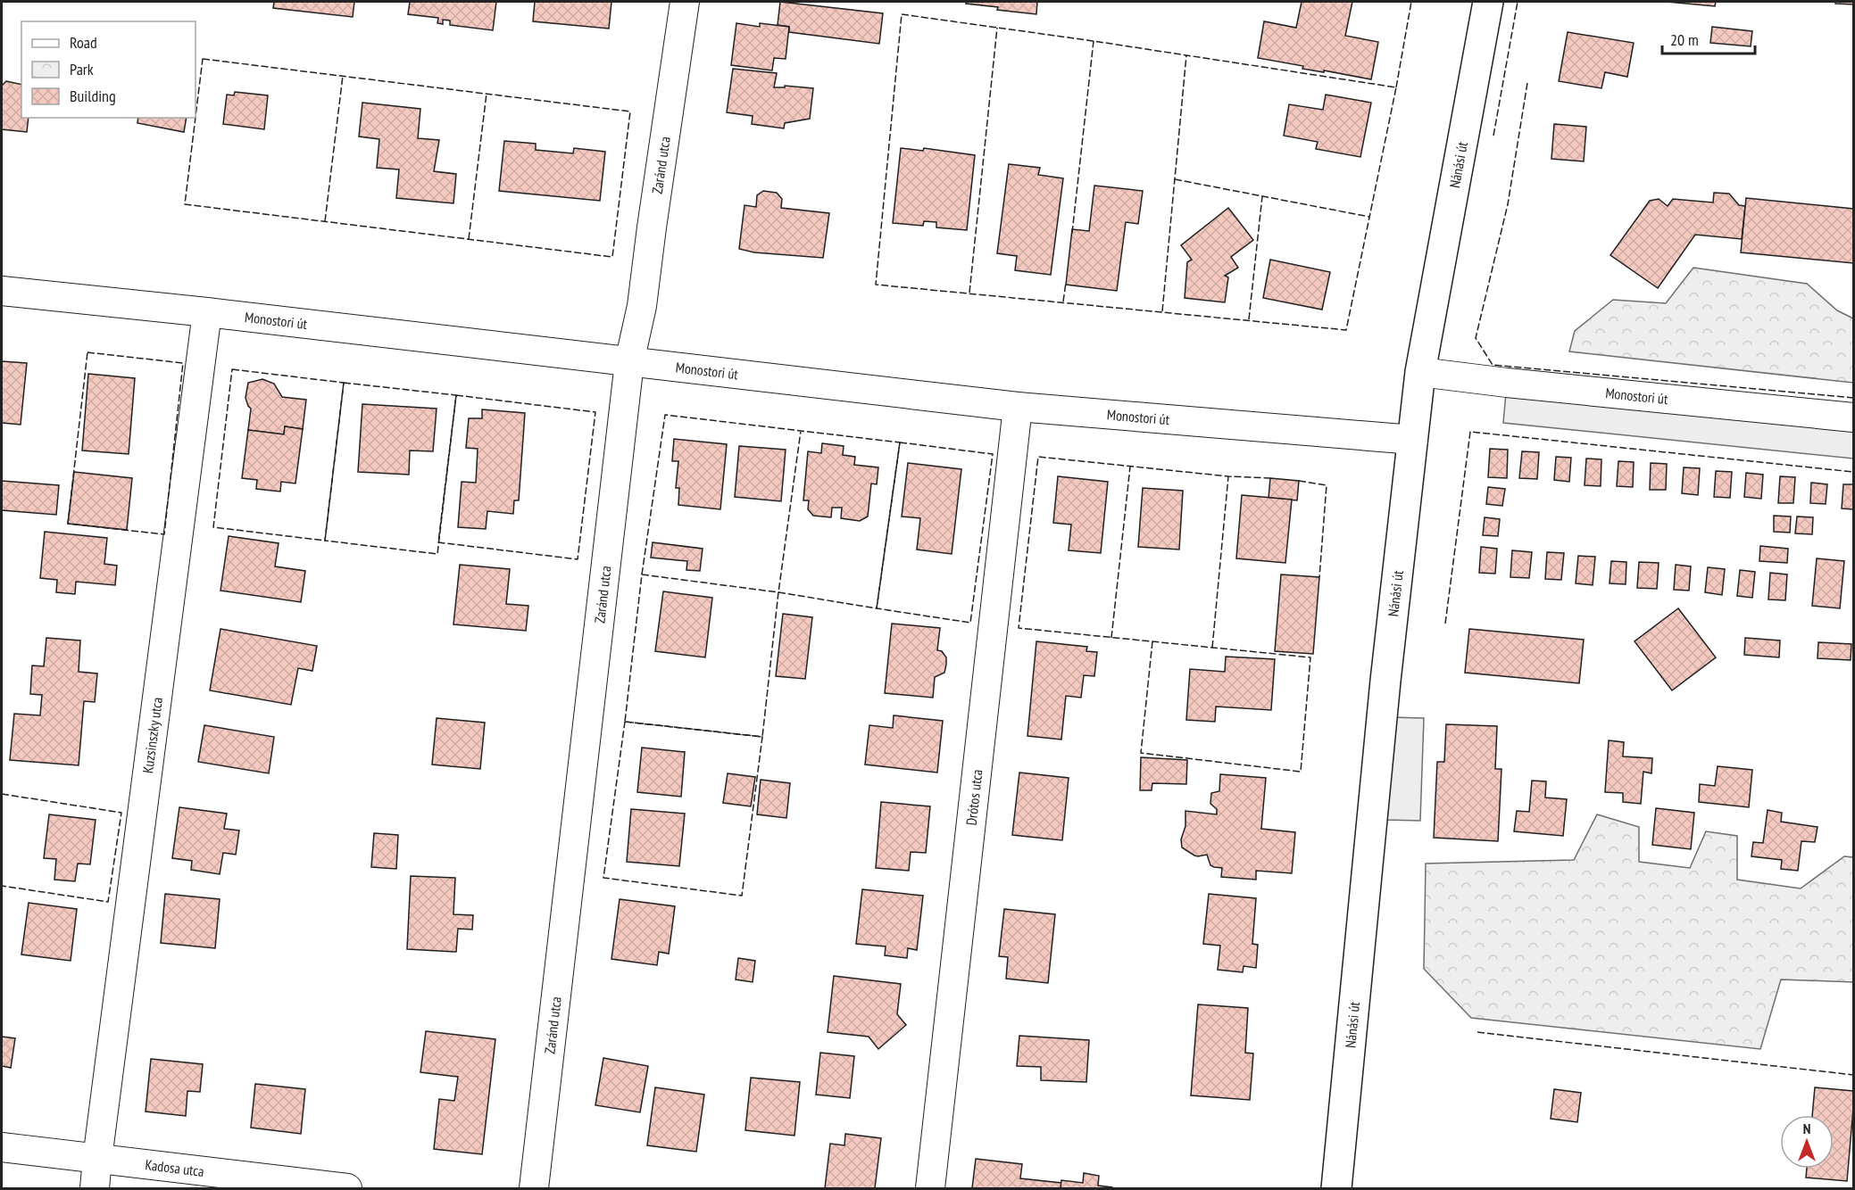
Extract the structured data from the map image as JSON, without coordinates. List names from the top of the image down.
{
  "streets": {
    "street": [
      "Nánási út",
      "Zaránd utca",
      "Monostori út",
      "Kuzsinszky utca",
      "Drótos utca",
      "Kadosa utca"
    ]
  },
  "crossings": [
    ["Nánási út", "Monostori út"],
    ["Zaránd utca", "Monostori út"],
    ["Monostori út", "Kuzsinszky utca"],
    ["Monostori út", "Drótos utca"],
    ["Kuzsinszky utca", "Kadosa utca"]
  ],
  "legend": ["Road", "Park", "Building"],
  "scale_bar": "20 m",
  "north": "top"
}
